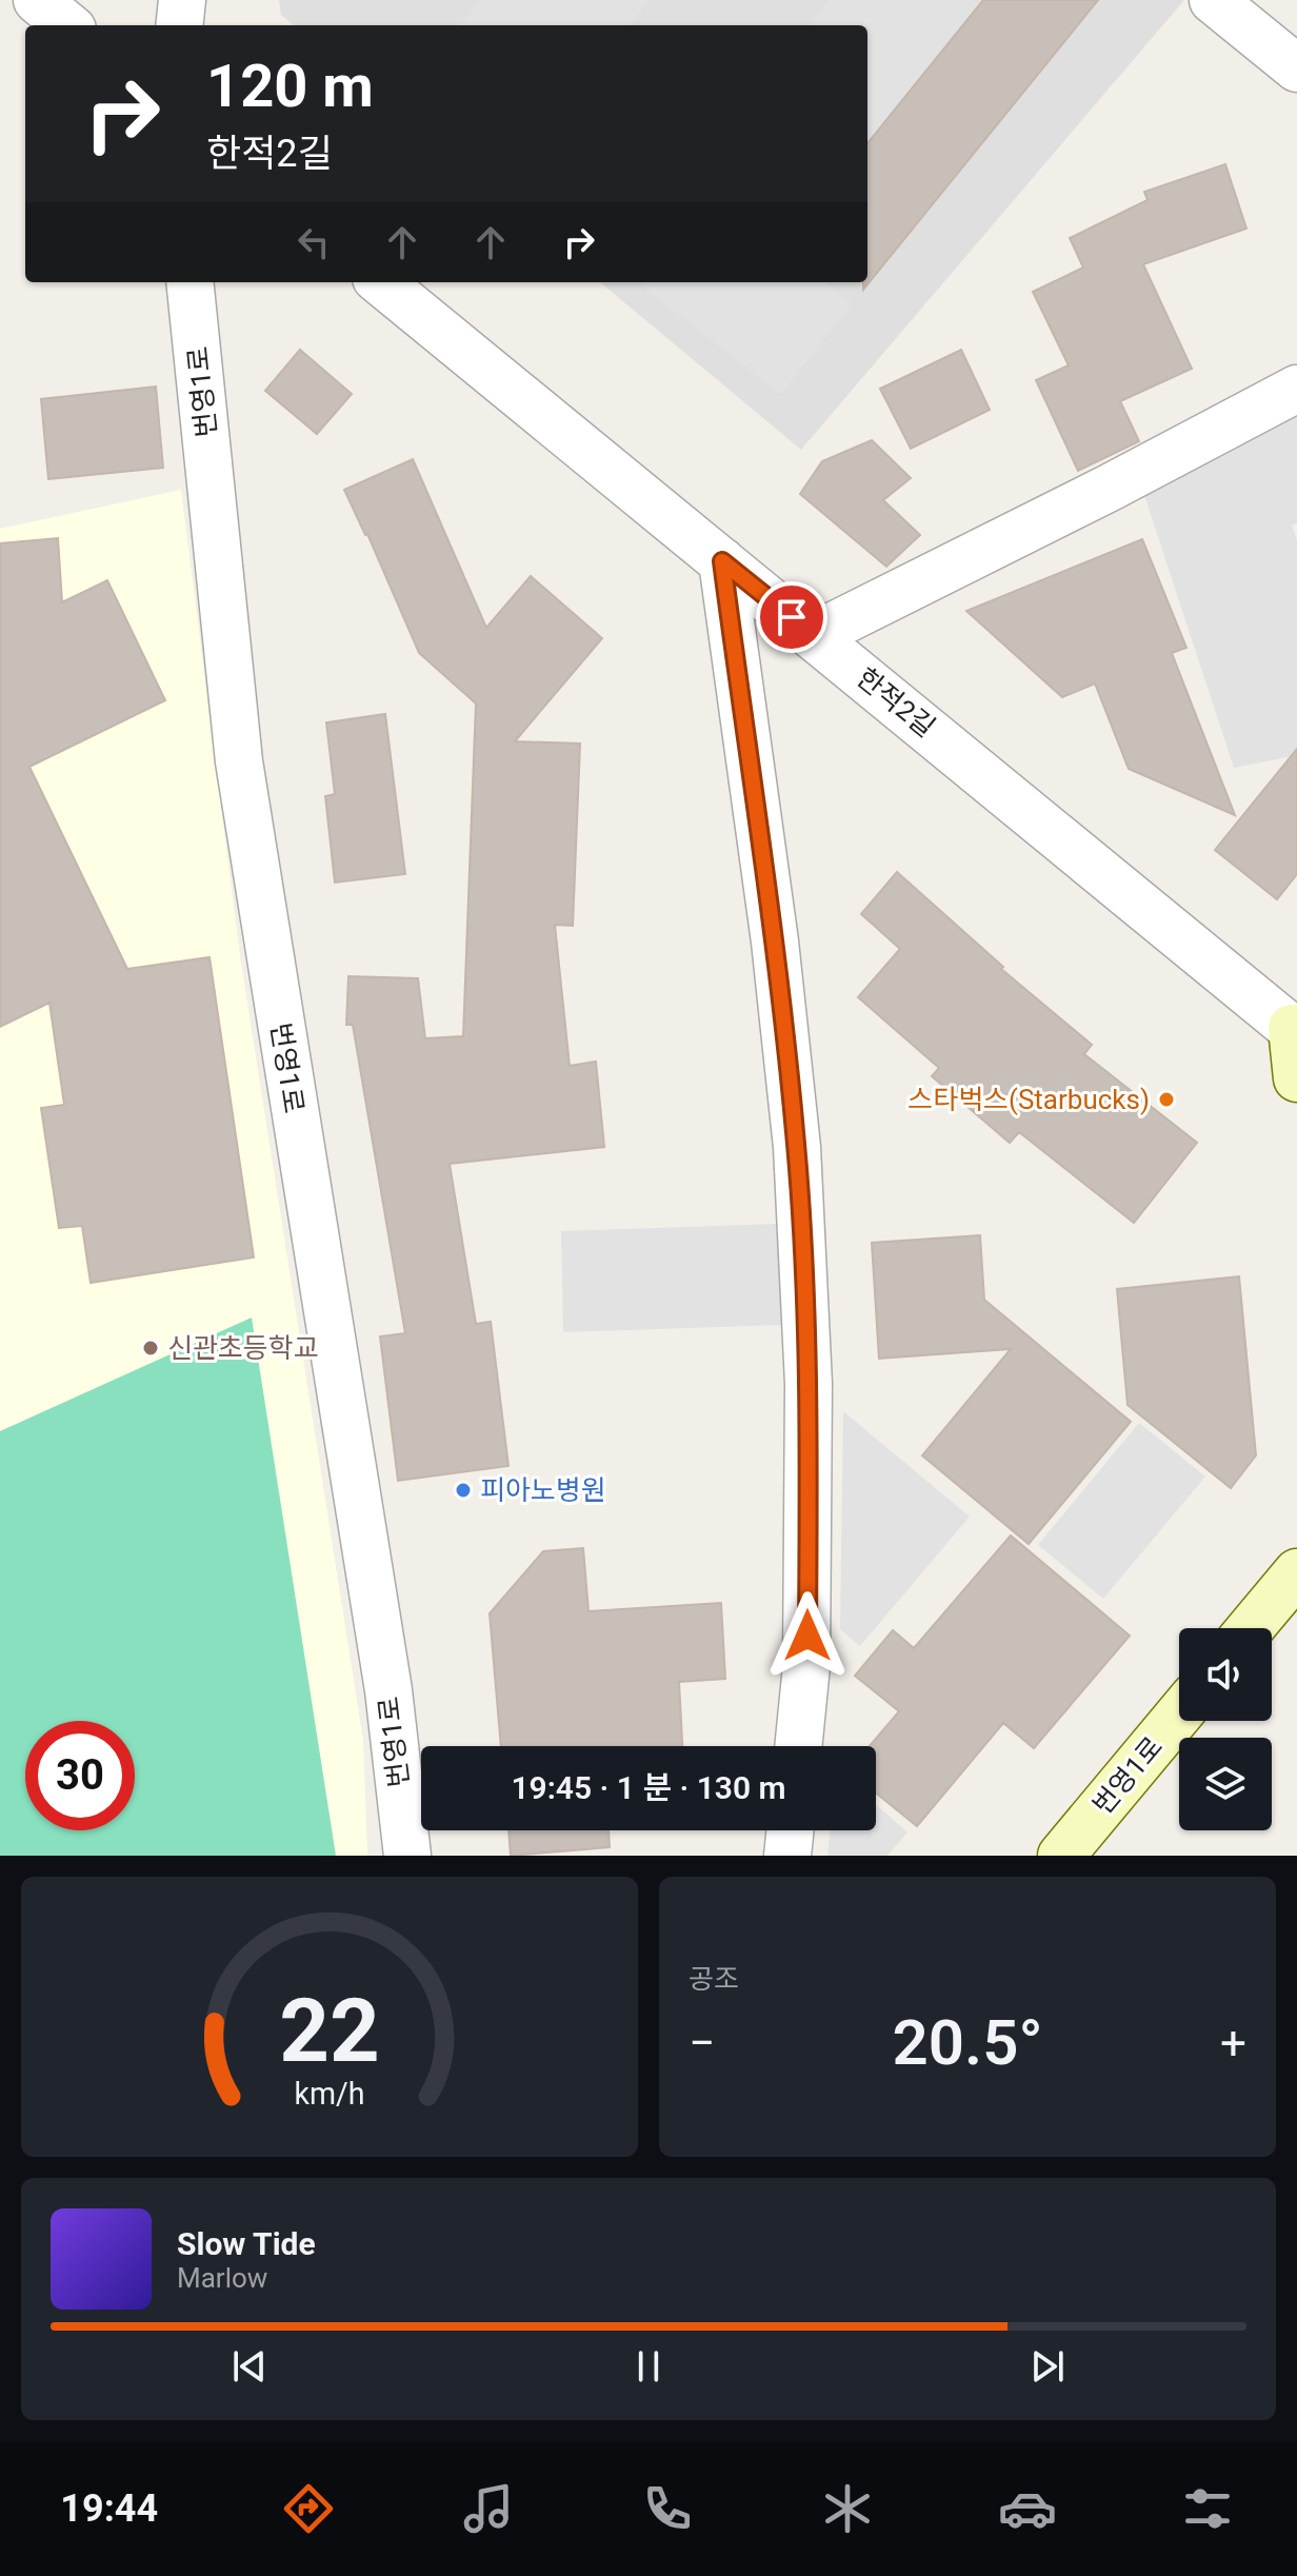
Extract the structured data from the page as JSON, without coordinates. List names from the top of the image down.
{
  "streets": {
    "main road": ["번영1로"],
    "street": ["한적2길"]
  },
  "places": ["스타벅스(Starbucks)", "신관초등학교", "피아노병원"],
  "page": {
    "turn": ["120 m", "한적2길"],
    "limit": "30",
    "trip": "19:45 · 1 분 · 130 m",
    "tile": "공조",
    "heat": ["−", "20.5°", "+"],
    "song": ["Slow Tide", "Marlow"],
    "tabs": "19:44",
    "gauge": ["22", "km/h"]
  }
}
